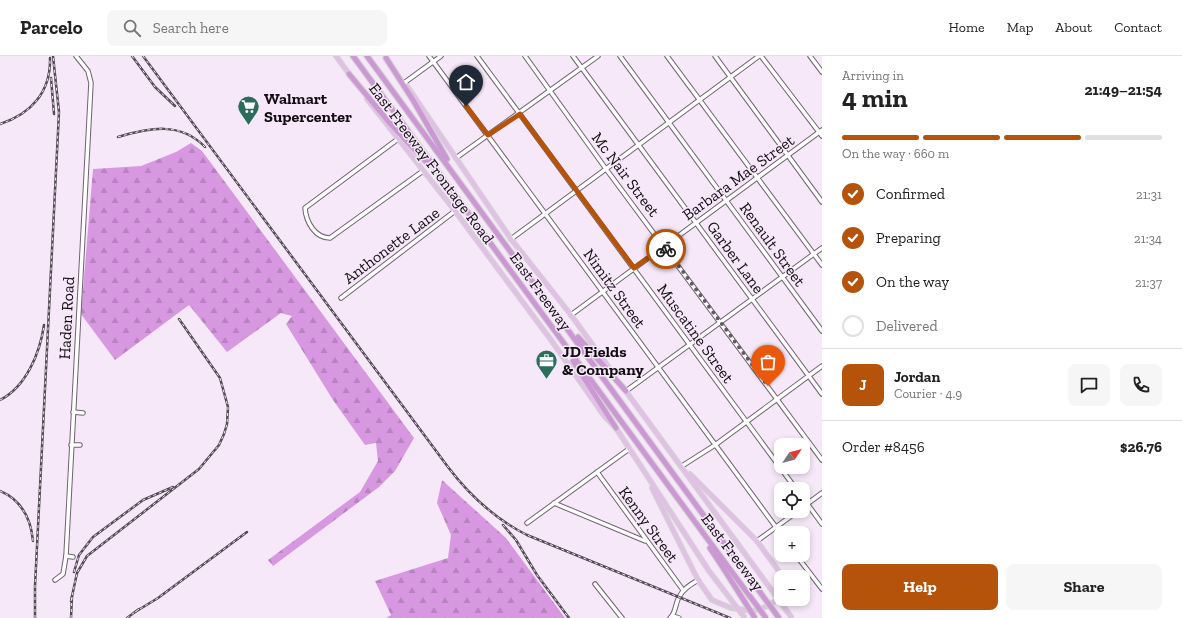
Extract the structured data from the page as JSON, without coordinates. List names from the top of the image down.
{
  "streets": {
    "highway": ["East Freeway"],
    "main road": ["East Freeway Frontage Road"],
    "street": [
      "Mc Nair Street",
      "Barbara Mae Street",
      "Renault Street",
      "Anthonette Lane",
      "Garber Lane",
      "Nimitz Street",
      "Haden Road",
      "Muscatine Street",
      "Kenny Street"
    ]
  },
  "crossings": [
    ["East Freeway Frontage Road", "Barbara Mae Street"],
    ["East Freeway Frontage Road", "Anthonette Lane"],
    ["Mc Nair Street", "Barbara Mae Street"],
    ["Barbara Mae Street", "Renault Street"],
    ["Barbara Mae Street", "Garber Lane"],
    ["Barbara Mae Street", "Nimitz Street"],
    ["Barbara Mae Street", "Muscatine Street"]
  ],
  "places": {
    "supermarket": ["Walmart Supercenter"],
    "office": ["JD Fields & Company"]
  },
  "north": "top right",
  "page": {
    "header": "Parcelo",
    "search": "Search here",
    "nav": [
      "Home",
      "Map",
      "About",
      "Contact"
    ],
    "heading": ["4 min", "Arriving in", "21:49–21:54"],
    "panel": [
      "Jordan",
      "Courier · 4.9",
      "Order #8456",
      "$26.76"
    ],
    "bar": "On the way · 660 m",
    "list": [
      ["Confirmed", "21:31"],
      ["Preparing", "21:34"],
      ["On the way", "21:37"],
      "Delivered"
    ],
    "round": "J",
    "map_buttons": ["+", "−"],
    "buttons": ["Help", "Share"]
  }
}
